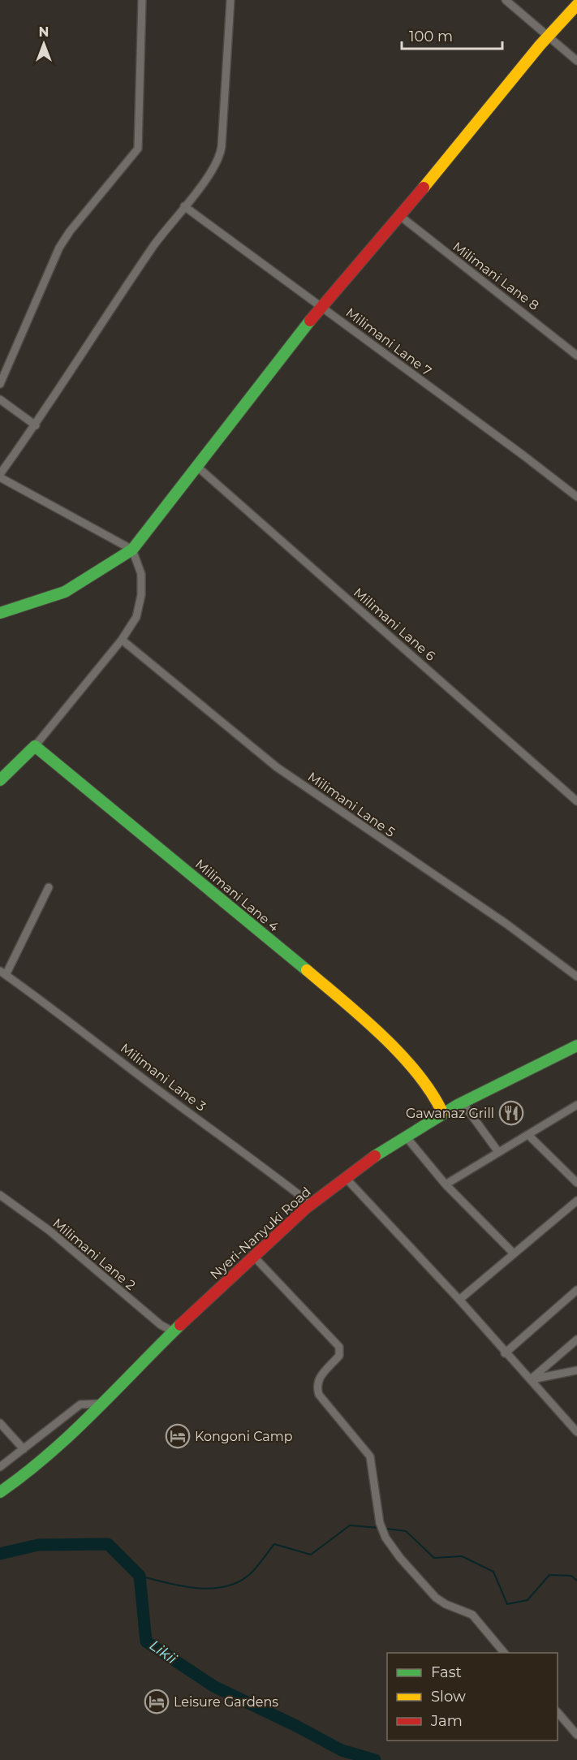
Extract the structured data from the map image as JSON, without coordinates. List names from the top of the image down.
{
  "streets": {
    "main road": ["Milimani Lane 4", "Nyeri-Nanyuki Road"],
    "street": [
      "Milimani Lane 8",
      "Milimani Lane 7",
      "Milimani Lane 6",
      "Milimani Lane 5",
      "Milimani Lane 3",
      "Milimani Lane 2"
    ]
  },
  "crossings": [
    ["Milimani Lane 4", "Nyeri-Nanyuki Road"],
    ["Milimani Lane 3", "Nyeri-Nanyuki Road"],
    ["Nyeri-Nanyuki Road", "Milimani Lane 2"]
  ],
  "water": ["Likii"],
  "places": {
    "restaurant": ["Gawanaz Grill"],
    "hotel": ["Kongoni Camp", "Leisure Gardens"]
  },
  "legend": ["Fast", "Slow", "Jam"],
  "scale_bar": "100 m",
  "north": "top"
}
